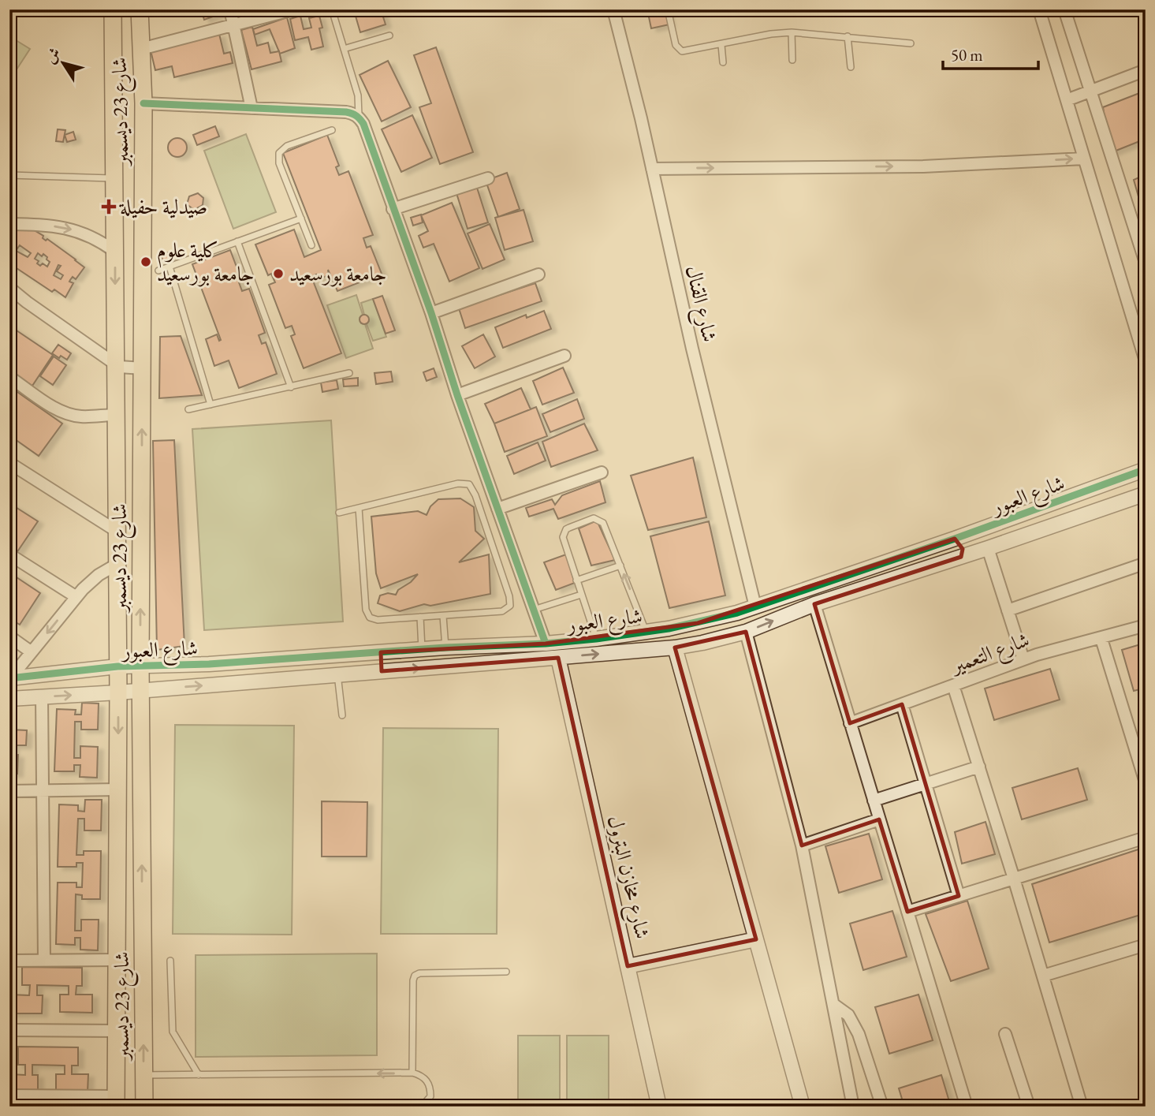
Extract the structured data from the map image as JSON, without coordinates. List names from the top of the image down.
{
  "streets": {
    "main road": ["شارع 23 ديسمبر"],
    "street": [
      "شارع القنال",
      "شارع العبور",
      "شارع التعمير",
      "شارع مخازن البترول"
    ]
  },
  "crossings": [
    ["شارع 23 ديسمبر", "شارع العبور"],
    ["شارع القنال", "شارع العبور"],
    ["شارع العبور", "شارع مخازن البترول"]
  ],
  "places": {
    "health": ["صيدلية حفيلة"],
    "other": ["كلية علوم جامعة بورسعيد", "جامعة بورسعيد"]
  },
  "scale_bar": "50 m",
  "north": "top left"
}
